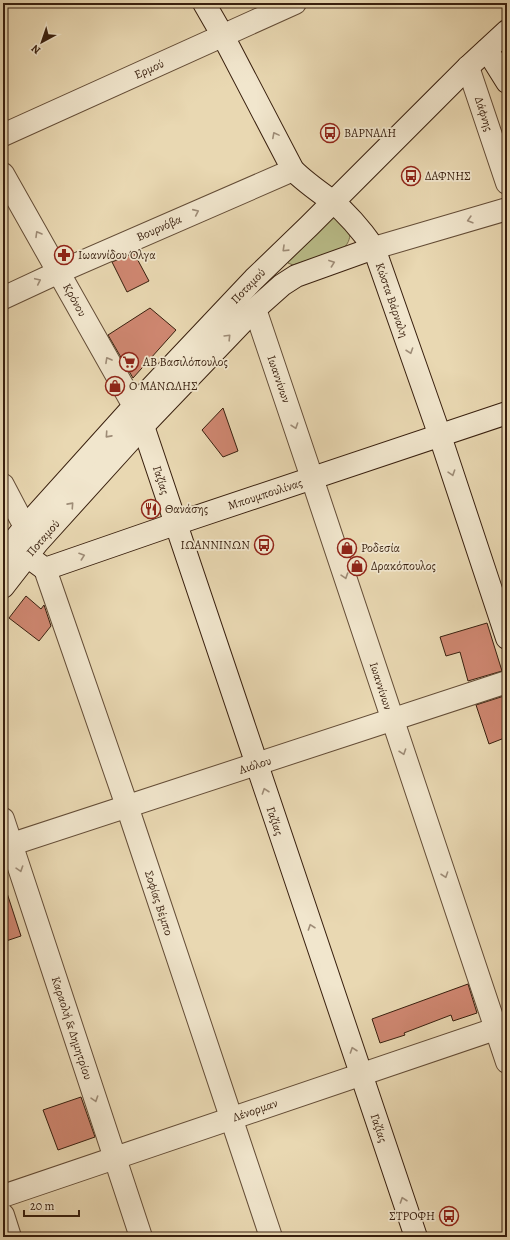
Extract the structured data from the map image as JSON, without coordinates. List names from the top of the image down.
{
  "streets": {
    "street": [
      "Ερμού",
      "Δάφνης",
      "Βουρνόβα",
      "Ποταμού",
      "Κρόνου",
      "Κώστα Βάρναλη",
      "Ιωαννίνων",
      "Γαζίας",
      "Μπουμπουλίνας",
      "Αιόλου",
      "Σοφίας Βέμπο",
      "Καραολή & Δημητρίου",
      "Λένορμαν"
    ]
  },
  "crossings": [
    ["Ερμού", "Κώστα Βάρναλη"],
    ["Δάφνης", "Ποταμού"],
    ["Βουρνόβα", "Κρόνου"],
    ["Βουρνόβα", "Κώστα Βάρναλη"],
    ["Ποταμού", "Κρόνου"],
    ["Ποταμού", "Κώστα Βάρναλη"],
    ["Ποταμού", "Ιωαννίνων"],
    ["Ποταμού", "Γαζίας"],
    ["Κρόνου", "Γαζίας"],
    ["Κώστα Βάρναλη", "Μπουμπουλίνας"],
    ["Ιωαννίνων", "Μπουμπουλίνας"],
    ["Ιωαννίνων", "Αιόλου"],
    ["Ιωαννίνων", "Λένορμαν"],
    ["Γαζίας", "Μπουμπουλίνας"],
    ["Γαζίας", "Αιόλου"],
    ["Γαζίας", "Λένορμαν"],
    ["Μπουμπουλίνας", "Σοφίας Βέμπο"],
    ["Αιόλου", "Σοφίας Βέμπο"],
    ["Αιόλου", "Καραολή & Δημητρίου"],
    ["Σοφίας Βέμπο", "Λένορμαν"],
    ["Καραολή & Δημητρίου", "Λένορμαν"]
  ],
  "one_way": [
    "Βουρνόβα",
    "Κρόνου",
    "Ιωαννίνων",
    "Γαζίας",
    "Καραολή & Δημητρίου"
  ],
  "places": {
    "bus stop": [
      "ΒΑΡΝΑΛΗ",
      "ΔΑΦΝΗΣ",
      "ΙΩΑΝΝΙΝΩΝ",
      "ΣΤΡΟΦΗ"
    ],
    "pharmacy": ["Ιωαννίδου Όλγα"],
    "supermarket": ["ΑΒ Βασιλόπουλος"],
    "shop": ["O ΜΑΝΩΛΗΣ", "Ροδεσία", "Δρακόπουλος"],
    "restaurant": ["Θανάσης"]
  },
  "scale_bar": "20 m",
  "north": "bottom left"
}
